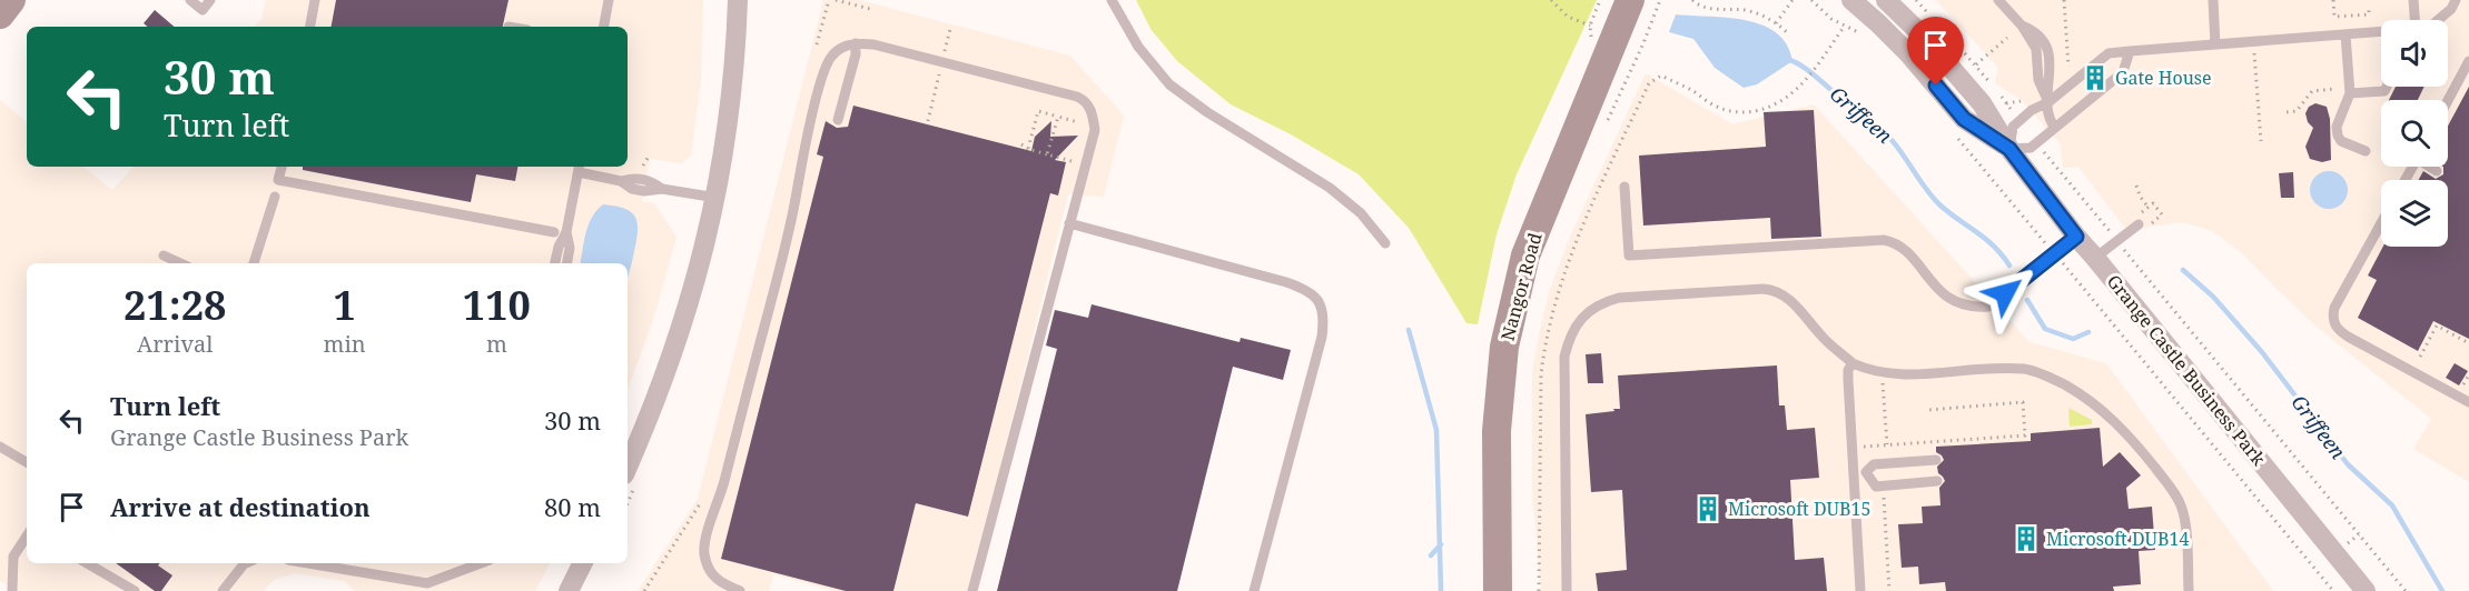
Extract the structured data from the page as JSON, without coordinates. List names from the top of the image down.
{
  "streets": {
    "main road": ["Nangor Road"],
    "street": ["Grange Castle Business Park"]
  },
  "water": ["Griffeen"],
  "places": {
    "building": ["Gate House", "Microsoft DUB15", "Microsoft DUB14"]
  },
  "page": {
    "turn": ["30 m", "Turn left"],
    "eta": [
      "21:28",
      "Arrival",
      "1",
      "min",
      "110",
      "m"
    ],
    "list": [
      {
        "name": "Turn left",
        "note": "Grange Castle Business Park",
        "value": "30 m"
      },
      {
        "name": "Arrive at destination",
        "value": "80 m"
      }
    ]
  }
}
